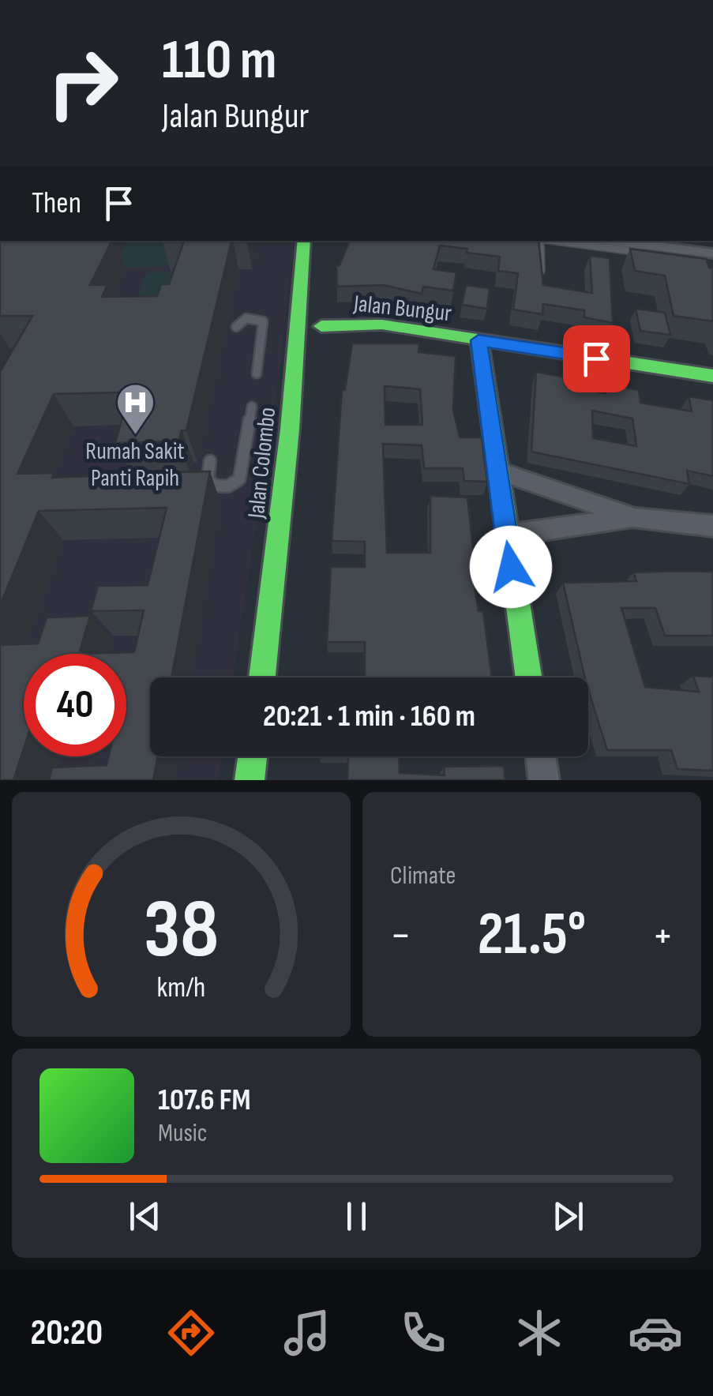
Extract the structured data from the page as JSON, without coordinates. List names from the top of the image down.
{
  "streets": {
    "street": ["Jalan Bungur", "Jalan Colombo"]
  },
  "places": {
    "hospital": ["Rumah Sakit Panti Rapih"]
  },
  "page": {
    "turn": ["110 m", "Jalan Bungur"],
    "then": "Then",
    "limit": "40",
    "trip": "20:21 · 1 min · 160 m",
    "tile": "Climate",
    "heat": ["−", "21.5°", "+"],
    "song": ["107.6 FM", "Music"],
    "tabs": "20:20",
    "gauge": ["38", "km/h"]
  }
}
